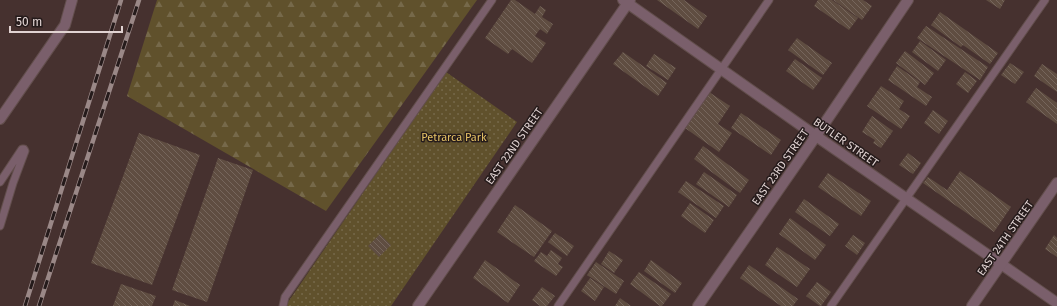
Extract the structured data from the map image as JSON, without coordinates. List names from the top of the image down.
{
  "streets": {
    "street": [
      "BUTLER STREET",
      "EAST 22ND STREET",
      "EAST 23RD STREET",
      "EAST 24TH STREET"
    ]
  },
  "crossings": [
    ["BUTLER STREET", "EAST 22ND STREET"],
    ["BUTLER STREET", "EAST 23RD STREET"],
    ["BUTLER STREET", "EAST 24TH STREET"]
  ],
  "parks": ["Petrarca Park"],
  "scale_bar": "50 m"
}
